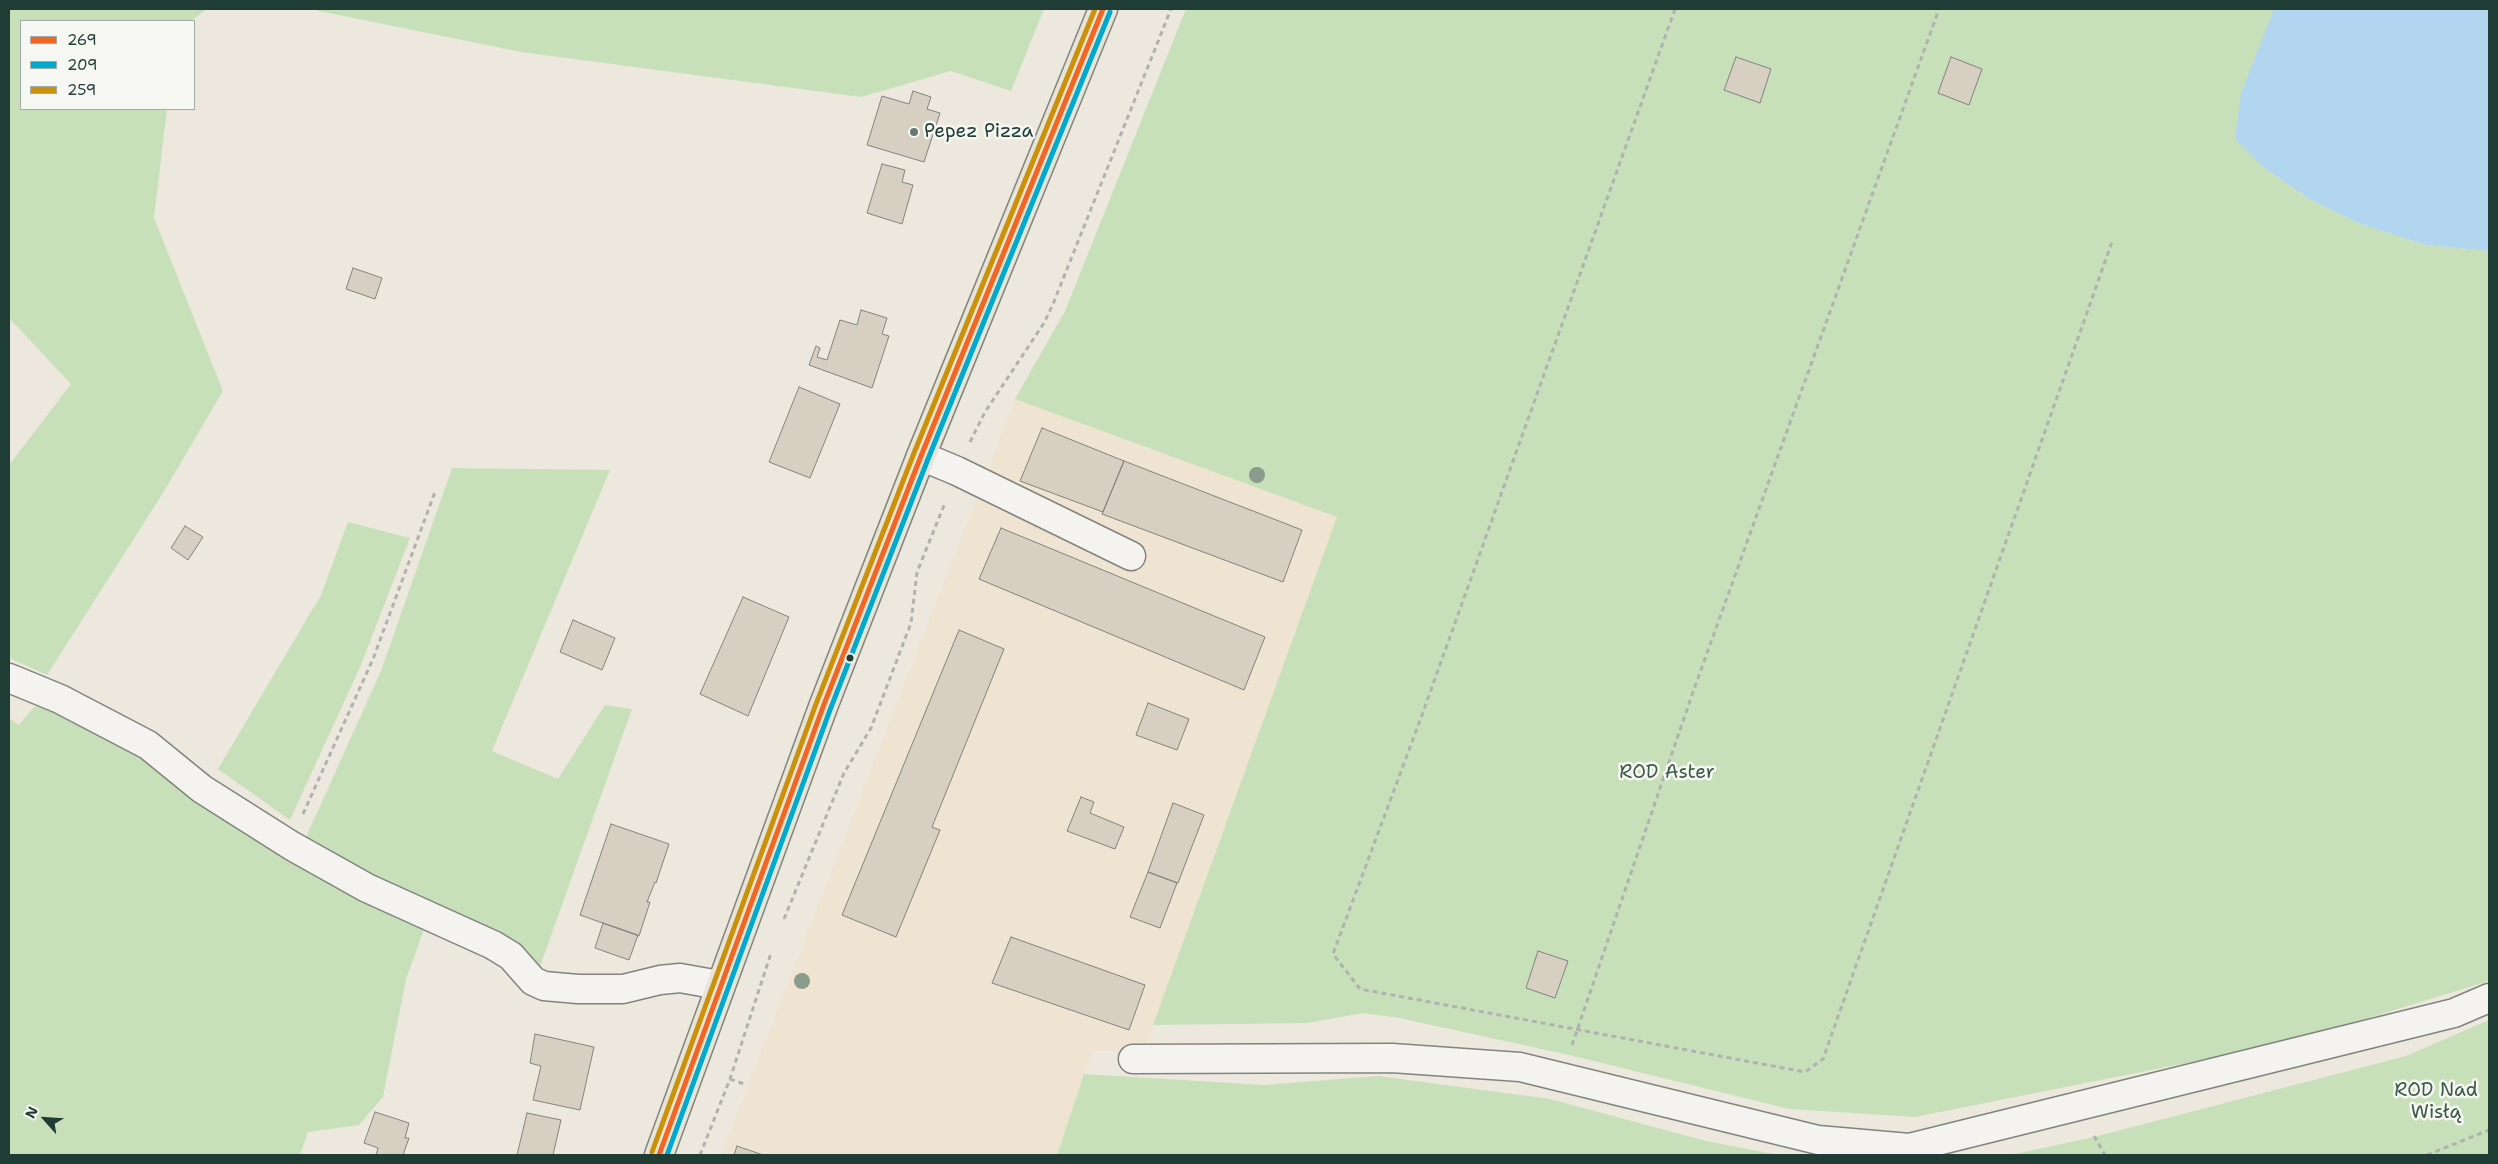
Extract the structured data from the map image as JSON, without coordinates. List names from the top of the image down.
{
  "parks": ["ROD Aster", "ROD Nad Wisłą"],
  "places": ["Pepez Pizza"],
  "lines": ["transit line 269", "transit line 259", "transit line 209"],
  "legend": ["269", "209", "259"],
  "north": "top left"
}
